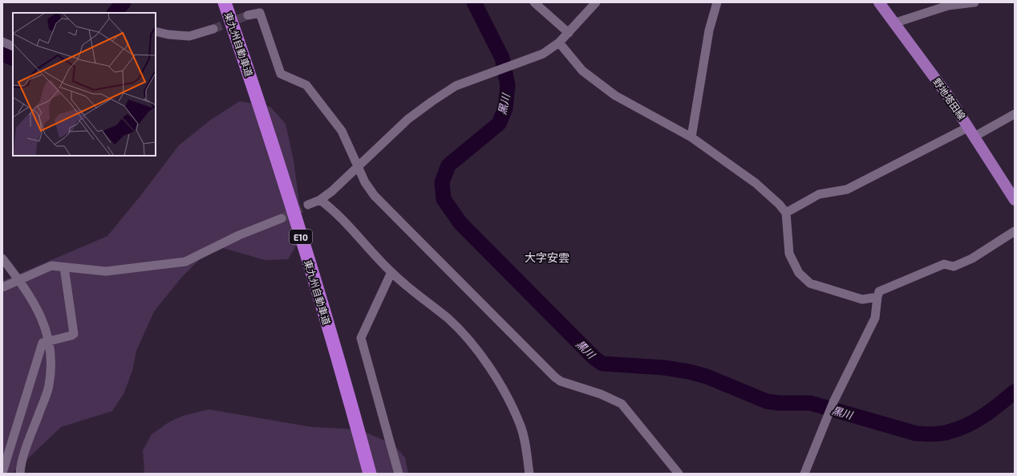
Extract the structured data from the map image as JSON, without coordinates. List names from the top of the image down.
{
  "streets": {
    "highway": ["東九州自動車道", "E10"],
    "main road": ["野地塔田線"]
  },
  "districts": ["大字安雲"],
  "water": ["黒川"]
}
